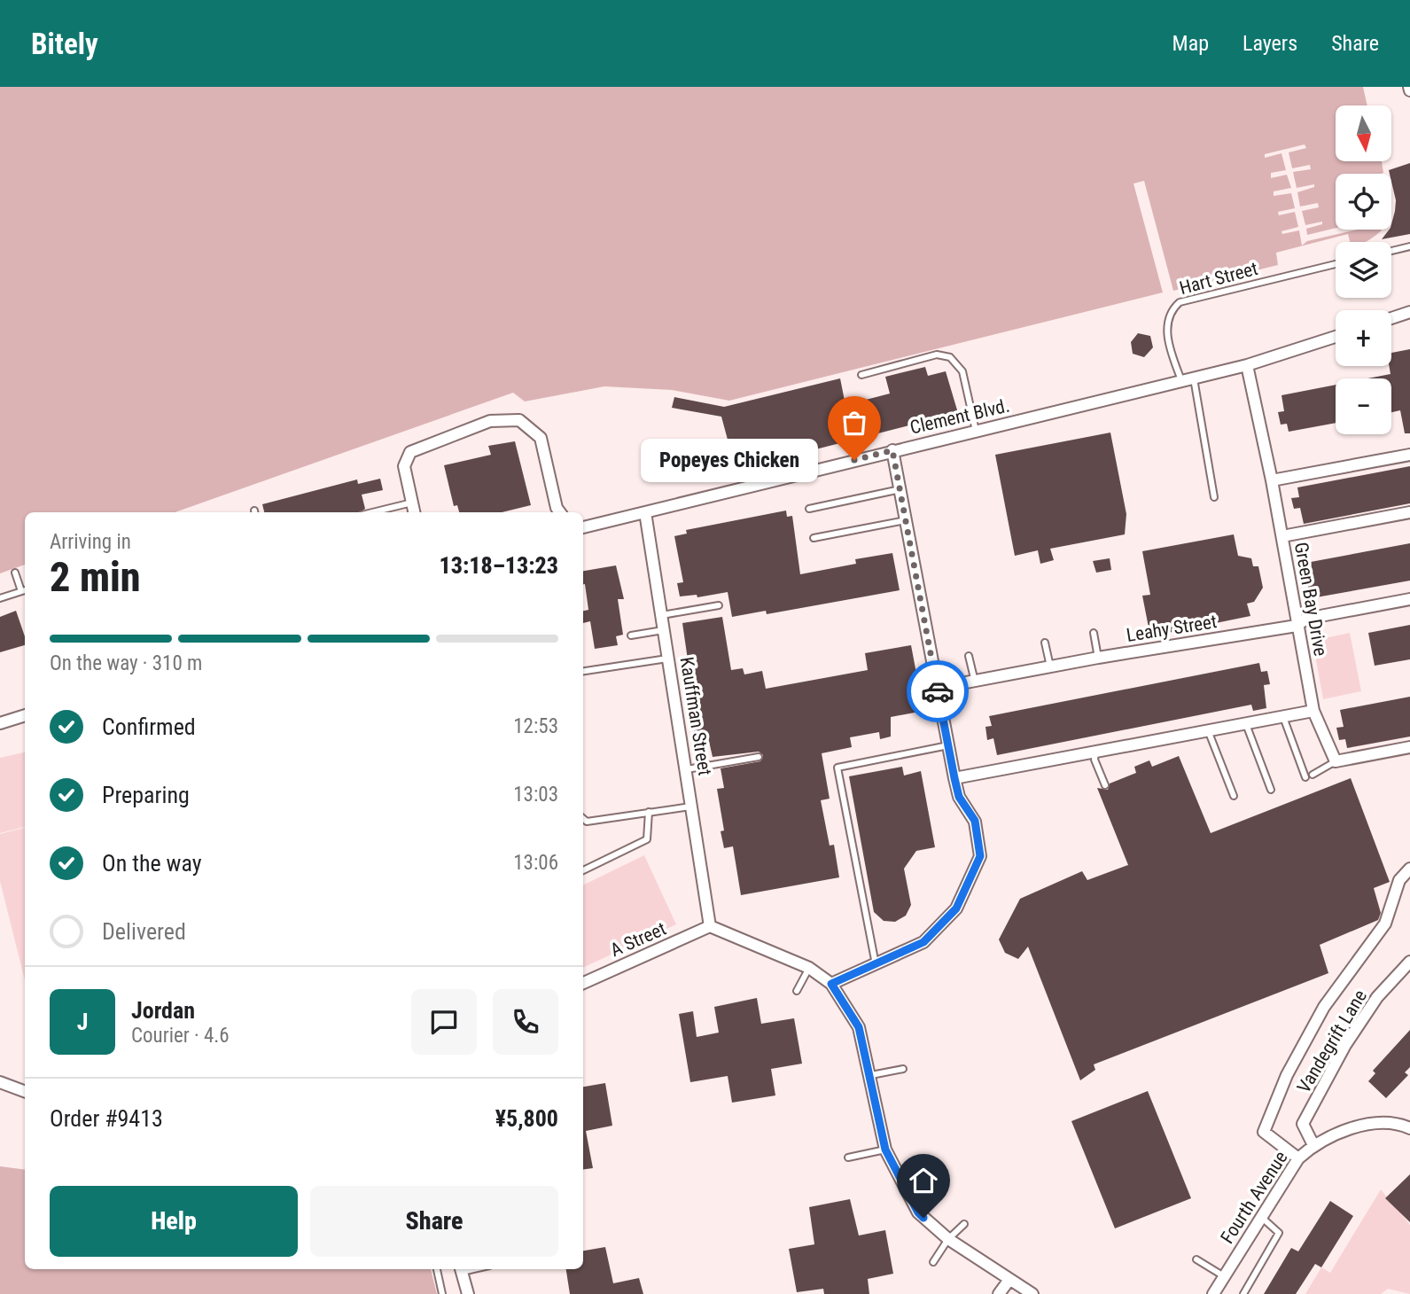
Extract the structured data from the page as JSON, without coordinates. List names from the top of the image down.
{
  "streets": {
    "street": [
      "Clement Blvd.",
      "Green Bay Drive",
      "Leahy Street",
      "Kauffman Street",
      "A Street",
      "Vandegrift Lane",
      "Fourth Avenue"
    ],
    "lane": ["Hart Street"]
  },
  "crossings": [
    ["Hart Street", "Clement Blvd."],
    ["Clement Blvd.", "Green Bay Drive"],
    ["Clement Blvd.", "Kauffman Street"],
    ["Green Bay Drive", "Leahy Street"],
    ["Kauffman Street", "A Street"],
    ["Vandegrift Lane", "Fourth Avenue"]
  ],
  "places": ["Popeyes Chicken"],
  "north": "bottom",
  "page": {
    "header": "Bitely",
    "nav": ["Map", "Layers", "Share"],
    "map_buttons": ["+", "−"],
    "bubble": "Popeyes Chicken",
    "heading": ["2 min", "Arriving in", "13:18–13:23"],
    "panel": [
      "Jordan",
      "Courier · 4.6",
      "Order #9413",
      "¥5,800"
    ],
    "bar": "On the way · 310 m",
    "list": [
      ["Confirmed", "12:53"],
      ["Preparing", "13:03"],
      ["On the way", "13:06"],
      "Delivered"
    ],
    "round": "J",
    "buttons": ["Help", "Share"]
  }
}
